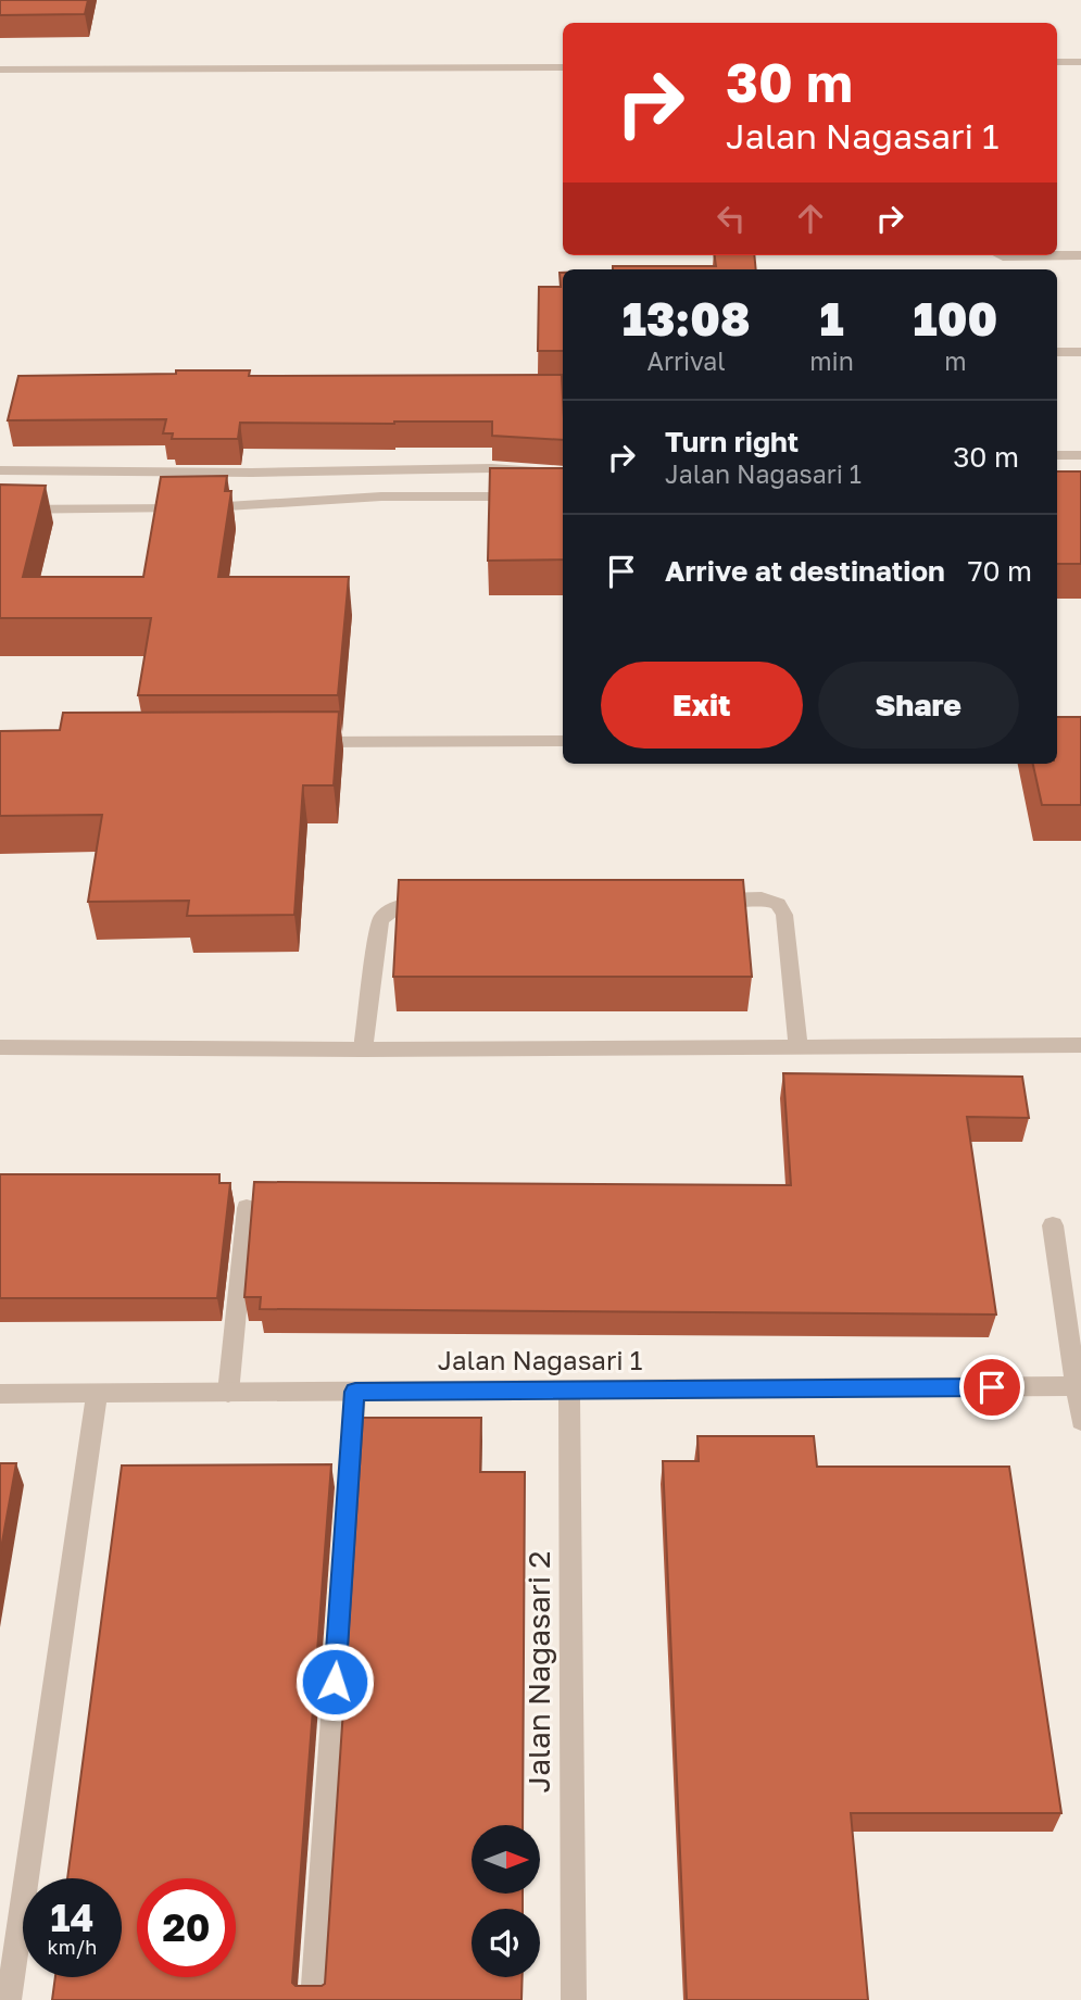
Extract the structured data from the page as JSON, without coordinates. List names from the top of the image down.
{
  "streets": {
    "street": ["Jalan Nagasari 1", "Jalan Nagasari 2"]
  },
  "crossings": [
    ["Jalan Nagasari 1", "Jalan Nagasari 2"]
  ],
  "north": "right",
  "page": {
    "turn": ["30 m", "Jalan Nagasari 1"],
    "eta": [
      "13:08",
      "Arrival",
      "1",
      "min",
      "100",
      "m"
    ],
    "list": [
      {
        "name": "Turn right",
        "note": "Jalan Nagasari 1",
        "value": "30 m"
      },
      {
        "name": "Arrive at destination",
        "value": "70 m"
      }
    ],
    "buttons": ["Exit", "Share"],
    "speed": "14 km/h",
    "limit": "20"
  }
}
